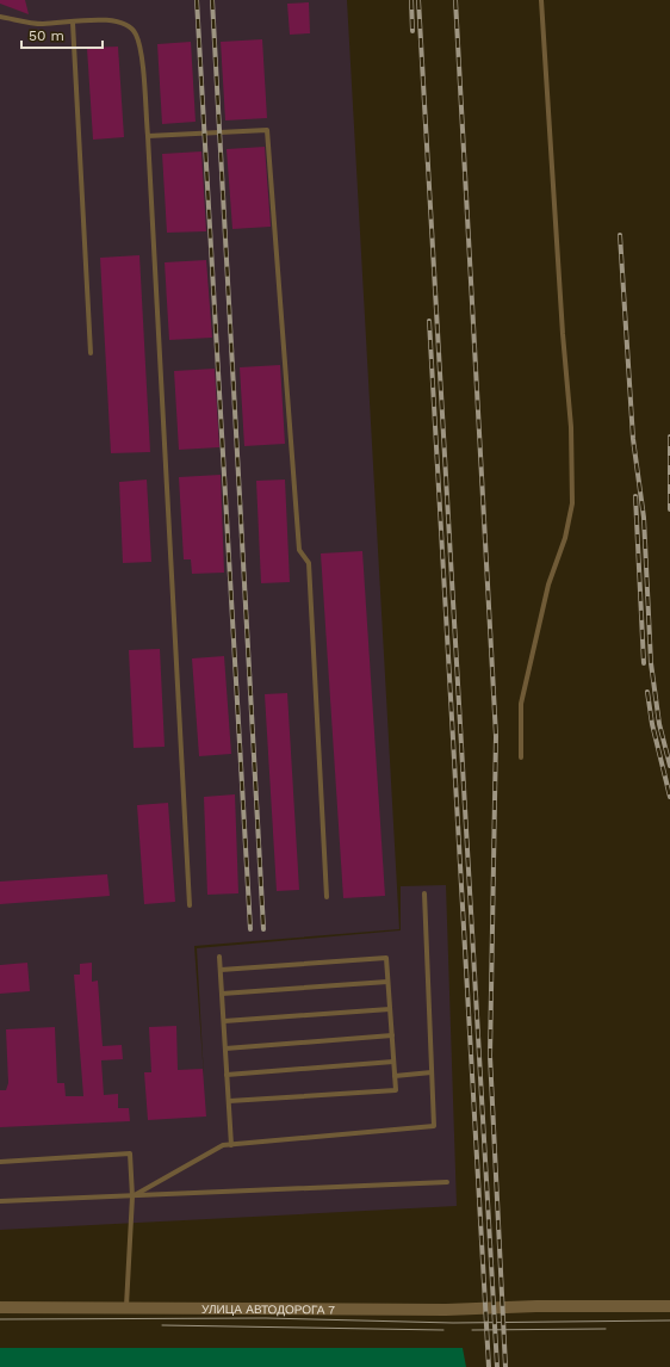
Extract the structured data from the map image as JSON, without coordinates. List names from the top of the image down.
{
  "streets": {
    "street": ["УЛИЦА АВТОДОРОГА 7"]
  },
  "scale_bar": "50 m"
}
